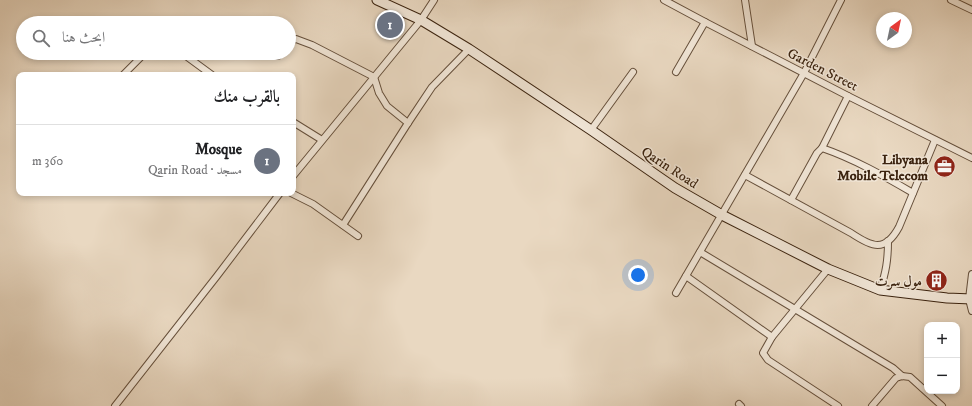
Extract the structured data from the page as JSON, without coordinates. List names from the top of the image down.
{
  "streets": {
    "main road": ["Qarin Road"],
    "street": ["Garden Street"]
  },
  "places": {
    "office": ["Libyana Mobile Telecom"],
    "building": ["مول سرت"]
  },
  "north": "top right",
  "page": {
    "pins": "1",
    "search": "ابحث هنا",
    "heading": "بالقرب منك",
    "list": [
      {
        "mark": "1",
        "name": "Mosque",
        "note": "مسجد · Qarin Road",
        "value": "360 m"
      }
    ],
    "map_buttons": ["+", "−"]
  }
}
